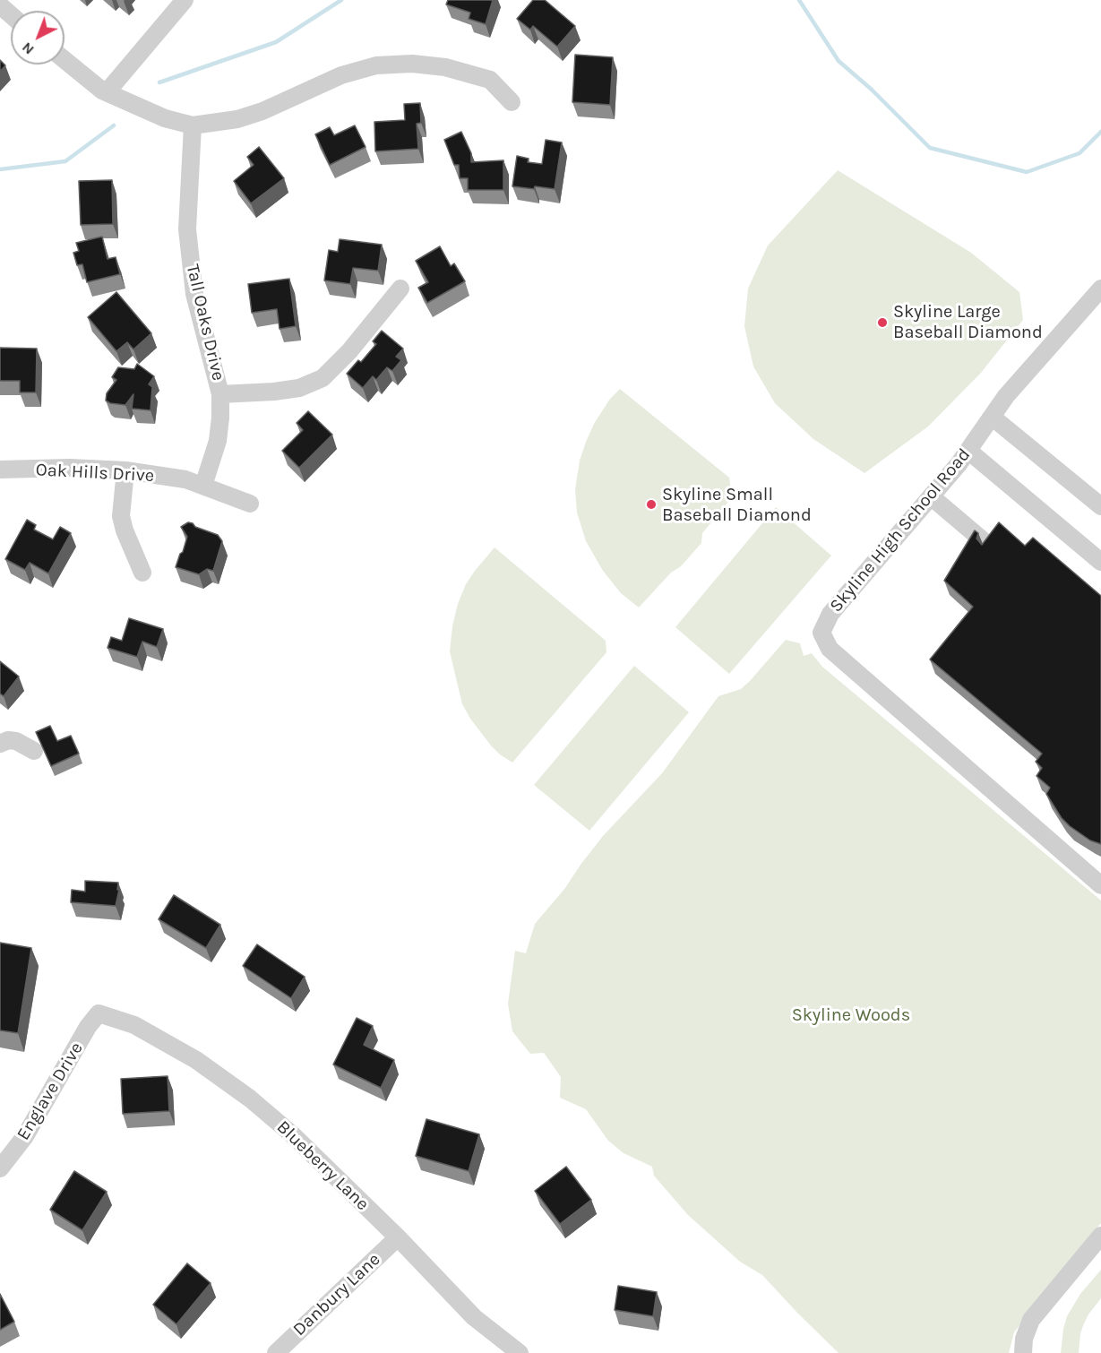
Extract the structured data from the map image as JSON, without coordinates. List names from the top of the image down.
{
  "streets": {
    "street": [
      "Tall Oaks Drive",
      "Oak Hills Drive",
      "Skyline High School Road",
      "Englave Drive",
      "Blueberry Lane",
      "Danbury Lane"
    ]
  },
  "crossings": [
    ["Tall Oaks Drive", "Oak Hills Drive"],
    ["Englave Drive", "Blueberry Lane"],
    ["Blueberry Lane", "Danbury Lane"]
  ],
  "parks": ["Skyline Woods"],
  "places": ["Skyline Large Baseball Diamond", "Skyline Small Baseball Diamond"],
  "north": "bottom left"
}
